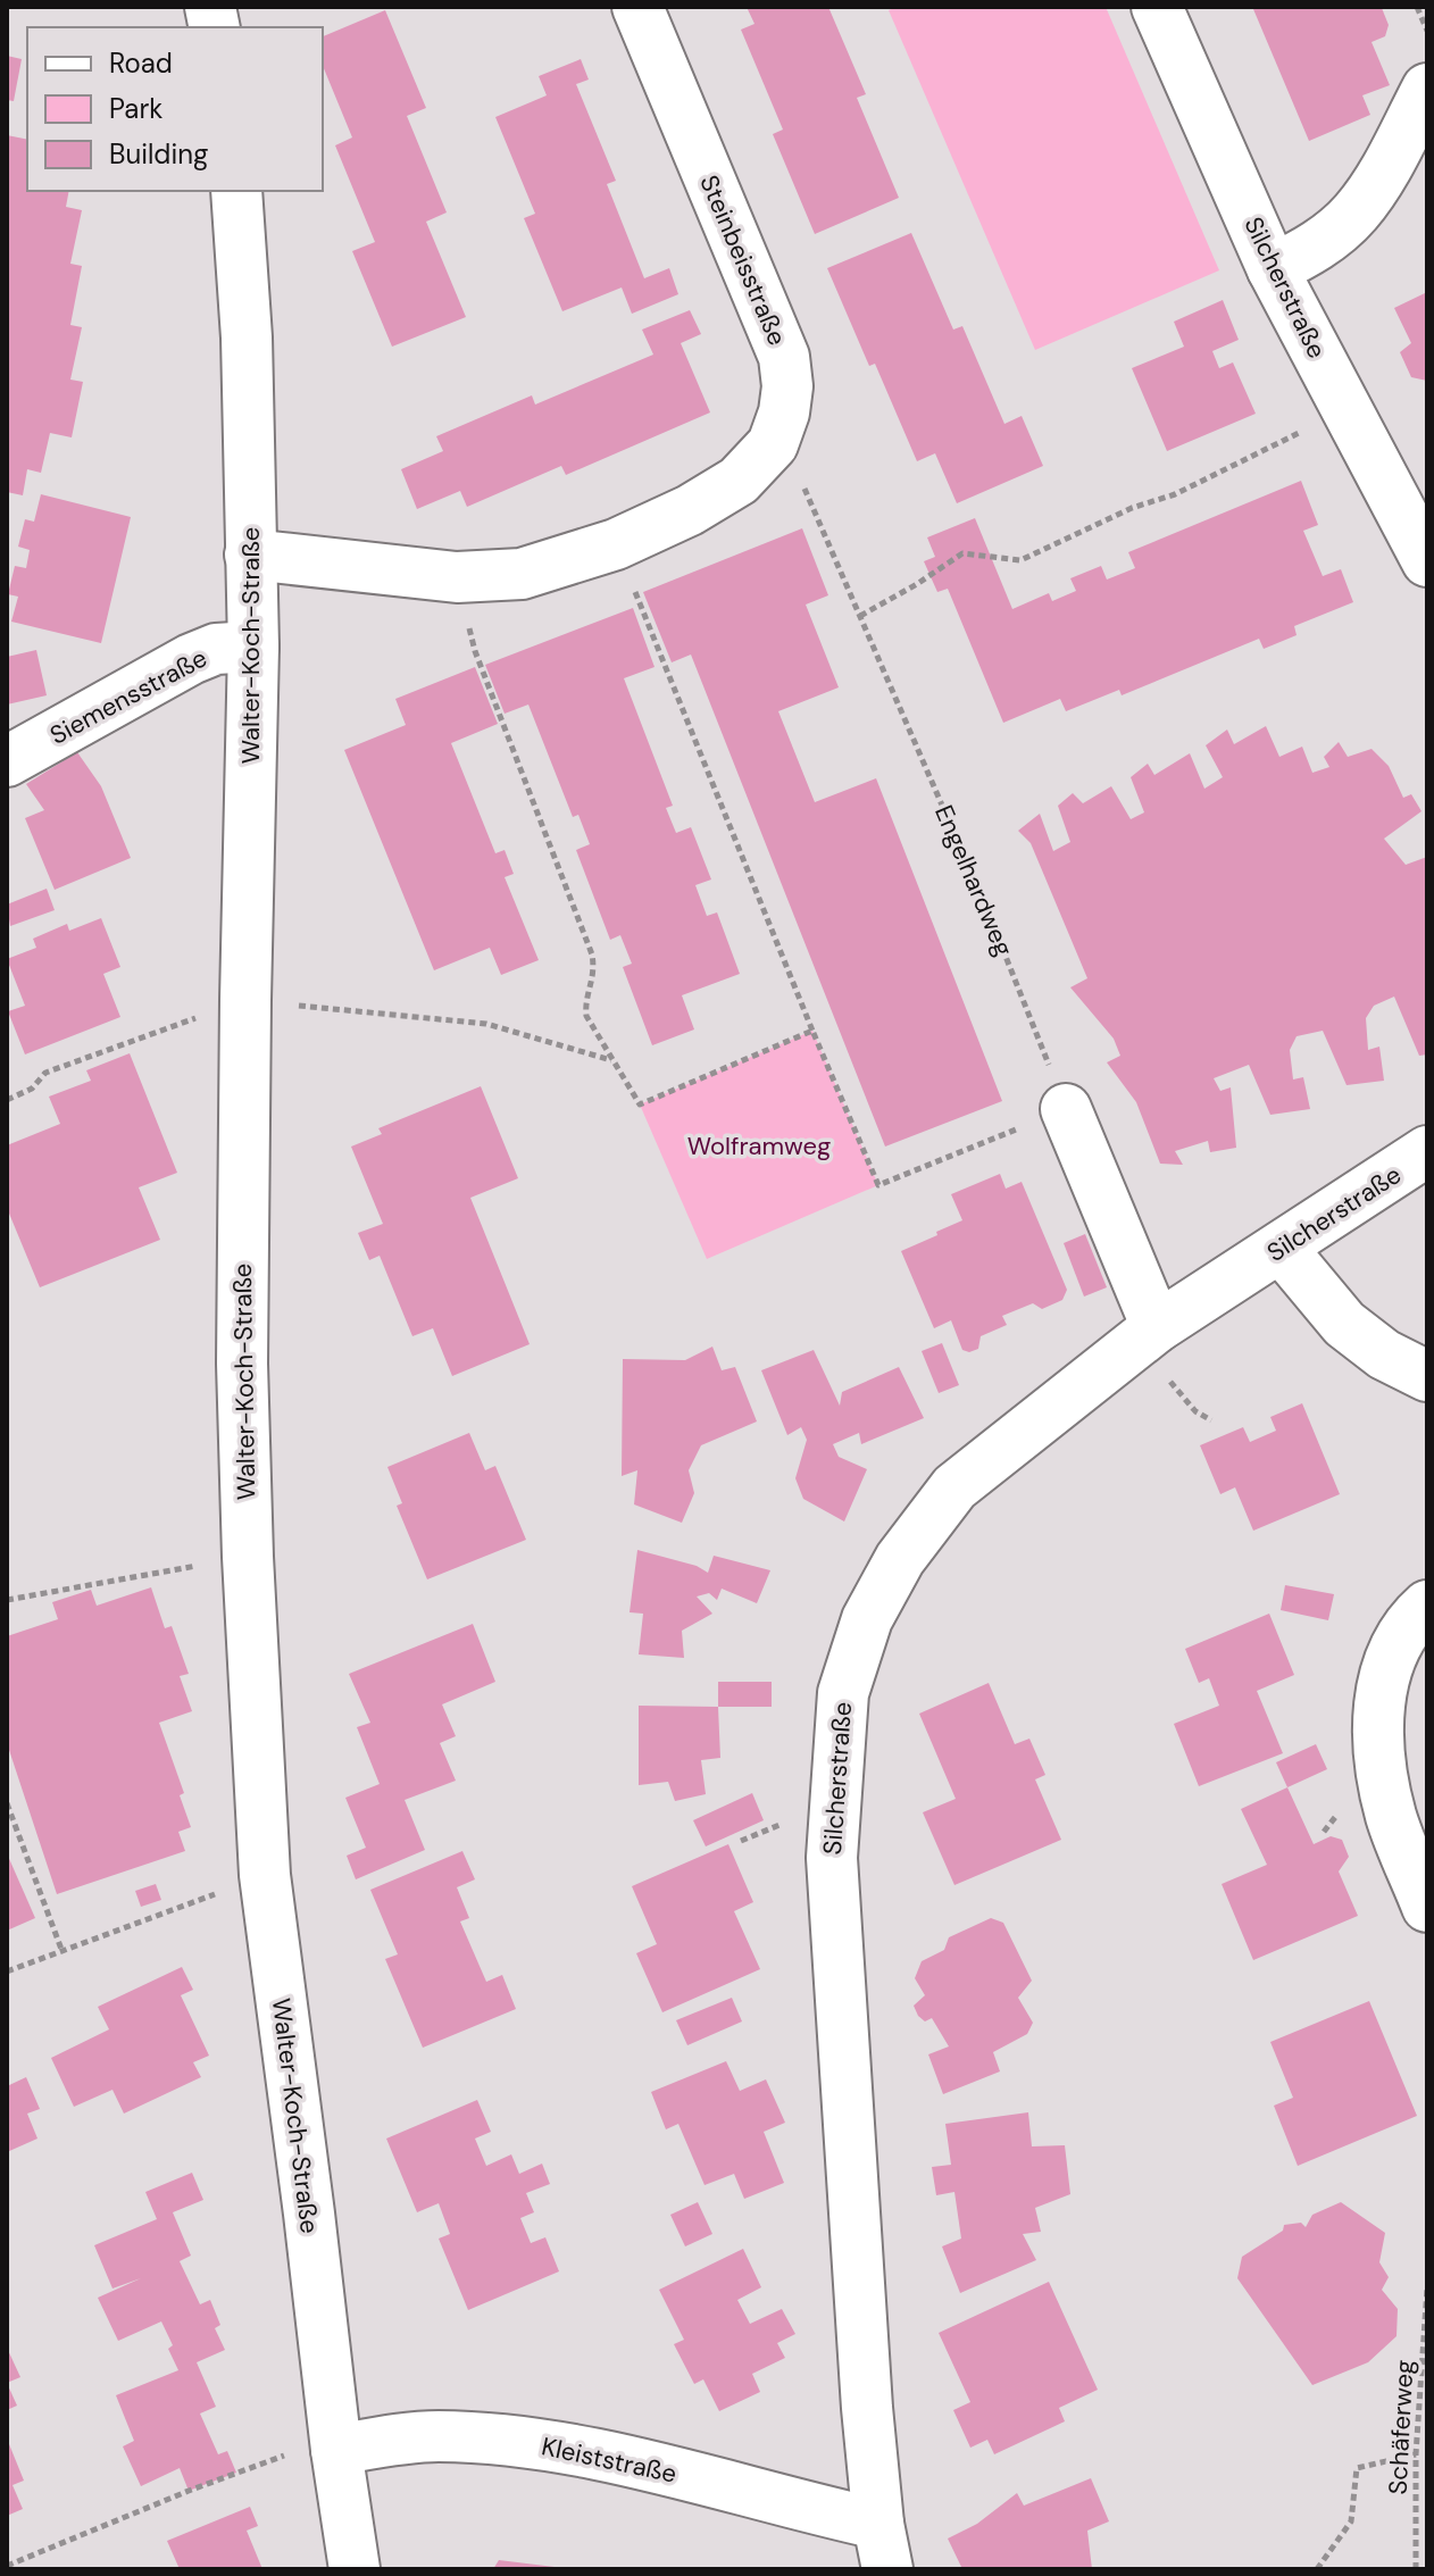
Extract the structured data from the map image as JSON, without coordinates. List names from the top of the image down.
{
  "streets": {
    "street": [
      "Steinbeisstraße",
      "Silcherstraße",
      "Walter-Koch-Straße",
      "Siemensstraße",
      "Kleiststraße"
    ],
    "path": ["Engelhardweg", "Schäferweg"]
  },
  "crossings": [
    ["Steinbeisstraße", "Walter-Koch-Straße"],
    ["Steinbeisstraße", "Engelhardweg"],
    ["Silcherstraße", "Kleiststraße"],
    ["Walter-Koch-Straße", "Siemensstraße"],
    ["Walter-Koch-Straße", "Kleiststraße"]
  ],
  "parks": ["Wolframweg"],
  "legend": ["Road", "Park", "Building"]
}
